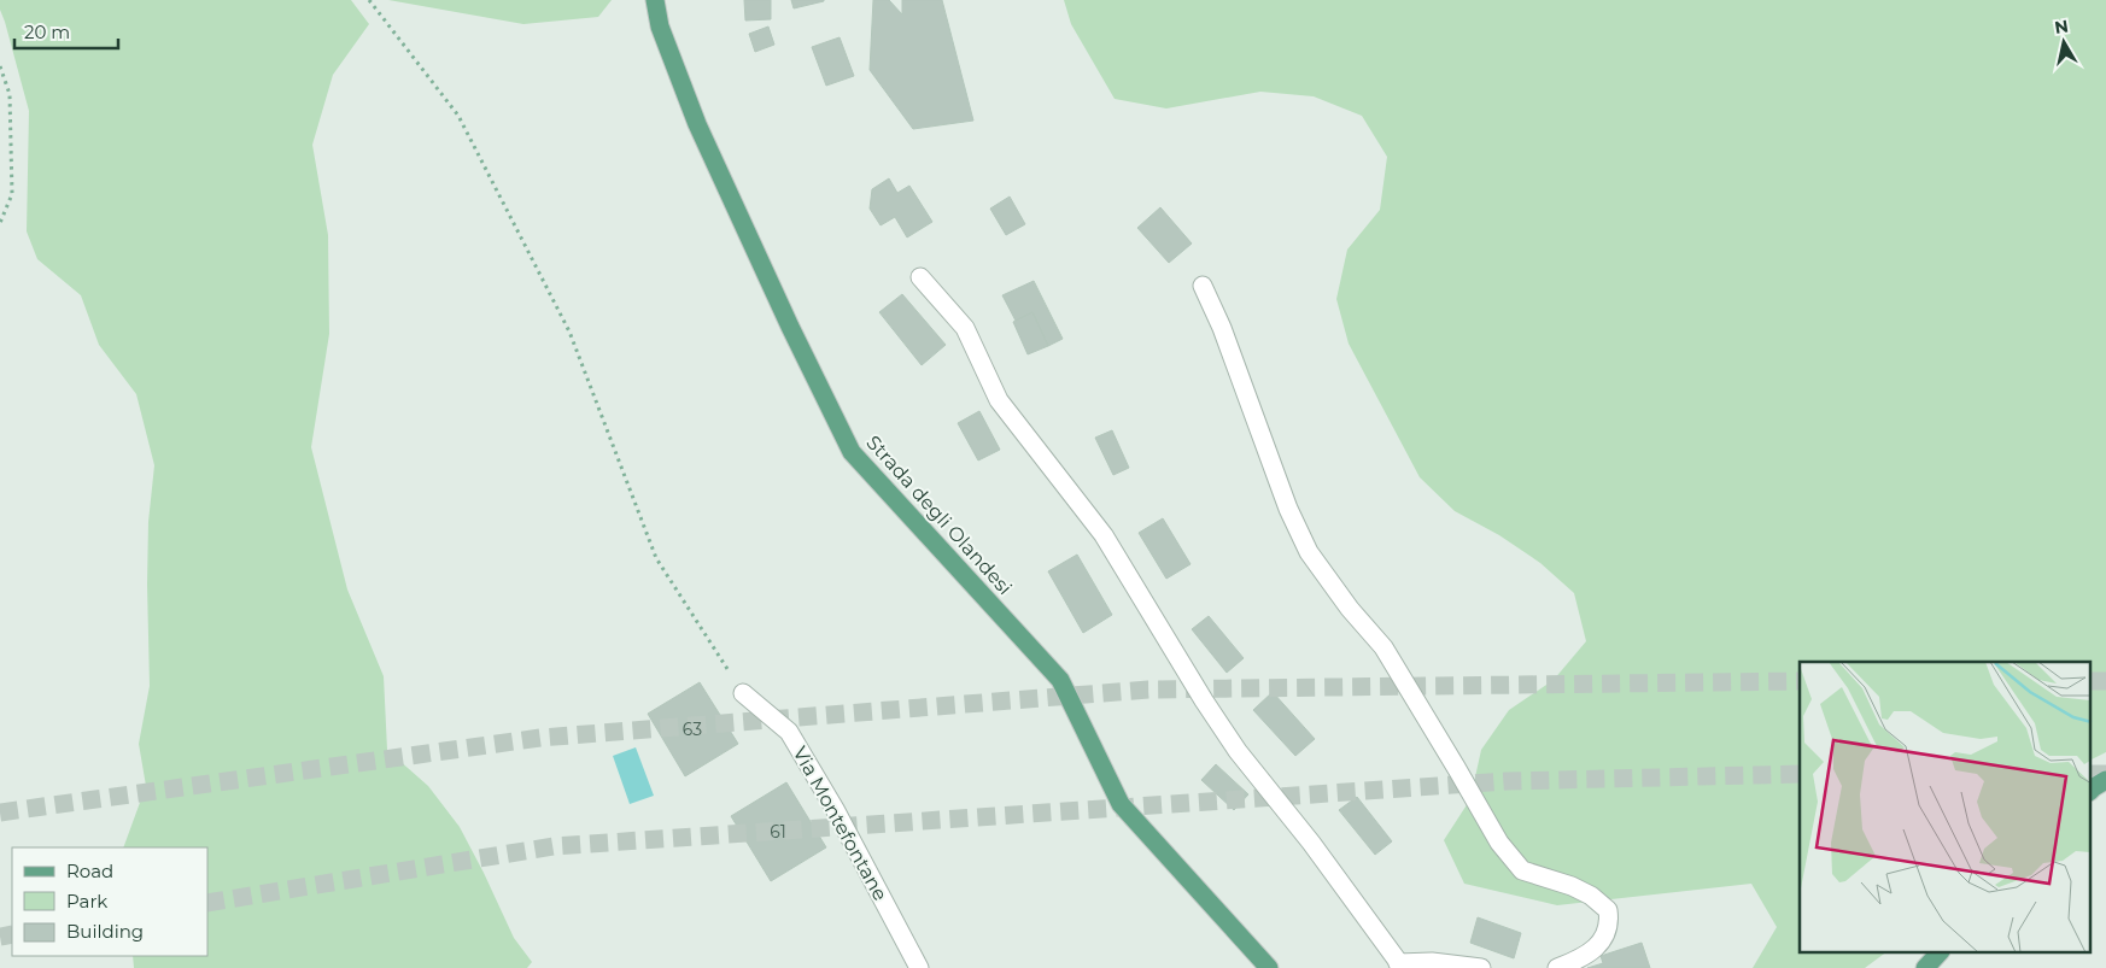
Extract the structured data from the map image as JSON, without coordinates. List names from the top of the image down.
{
  "streets": {
    "main road": ["Strada degli Olandesi"],
    "street": ["Via Montefontane"]
  },
  "house_numbers": ["63", "61"],
  "legend": ["Road", "Park", "Building"],
  "scale_bar": "20 m",
  "north": "top"
}
